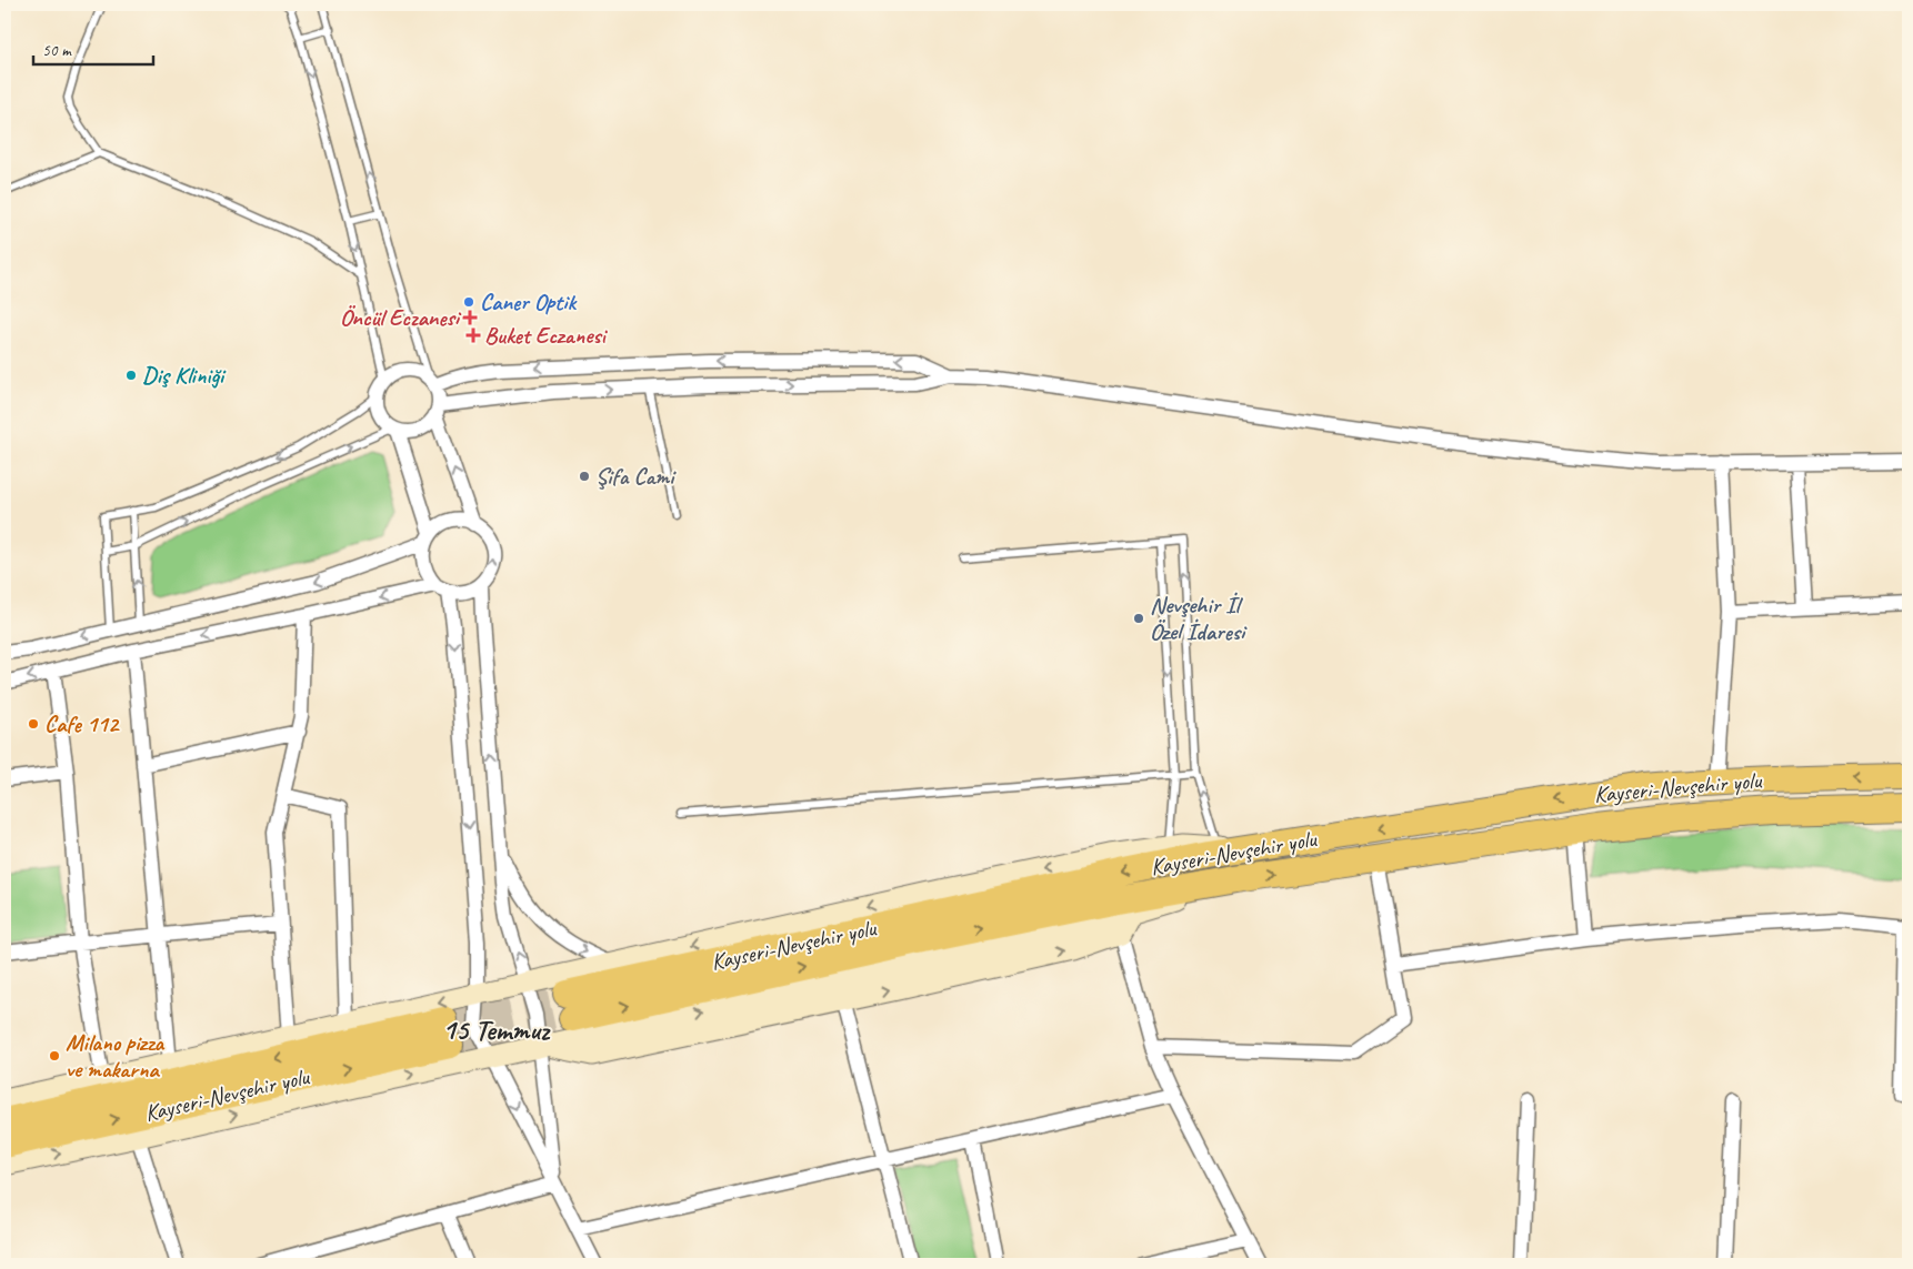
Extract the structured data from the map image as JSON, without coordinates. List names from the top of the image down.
{
  "streets": {
    "highway": ["Kayseri-Nevşehir yolu"]
  },
  "districts": ["15 Temmuz"],
  "places": {
    "other": [
      "Caner Optik",
      "Diş Kliniği",
      "Şifa Cami",
      "Nevşehir İl Özel İdaresi",
      "Cafe 112",
      "Milano pizza ve makarna"
    ],
    "health": ["Öncül Eczanesi", "Buket Eczanesi"]
  },
  "scale_bar": "50 m"
}
